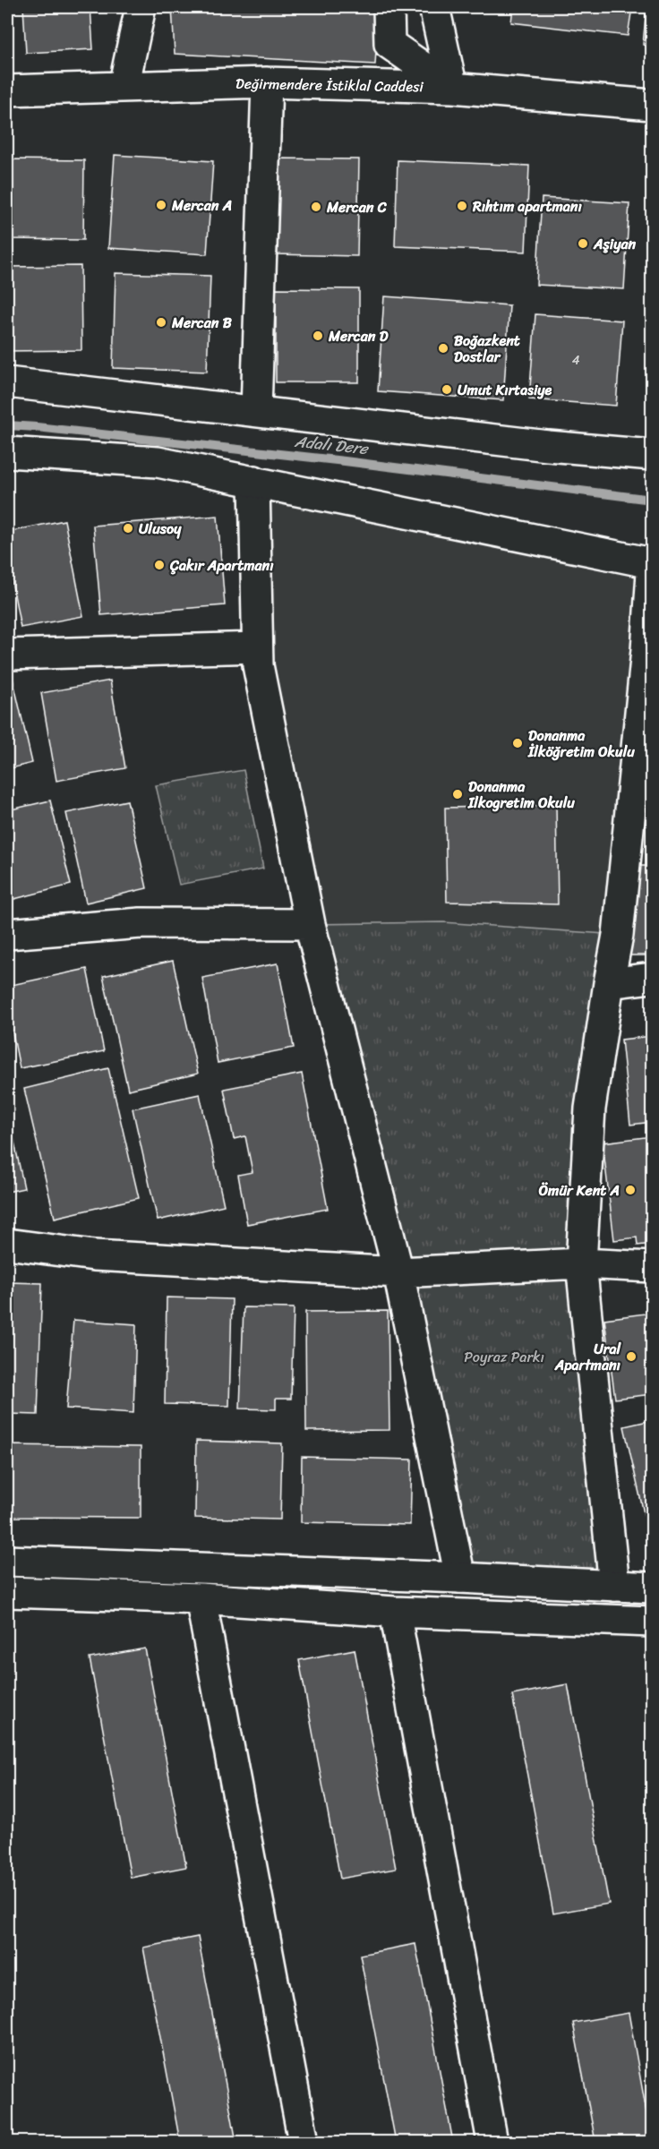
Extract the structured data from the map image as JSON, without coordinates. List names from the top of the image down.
{
  "streets": {
    "street": ["Değirmendere İstiklal Caddesi"]
  },
  "water": ["Adalı Dere"],
  "parks": ["Poyraz Parkı"],
  "places": [
    "Mercan A",
    "Rıhtım apartmanı",
    "Mercan C",
    "Aşiyan",
    "Mercan B",
    "Mercan D",
    "Boğazkent Dostlar",
    "Umut Kırtasiye",
    "Ulusoy",
    "Çakır Apartmanı",
    "Donanma İlköğretim Okulu",
    "Donanma Ilkogretim Okulu",
    "Ömür Kent A",
    "Ural Apartmanı"
  ],
  "house_numbers": ["4"]
}
